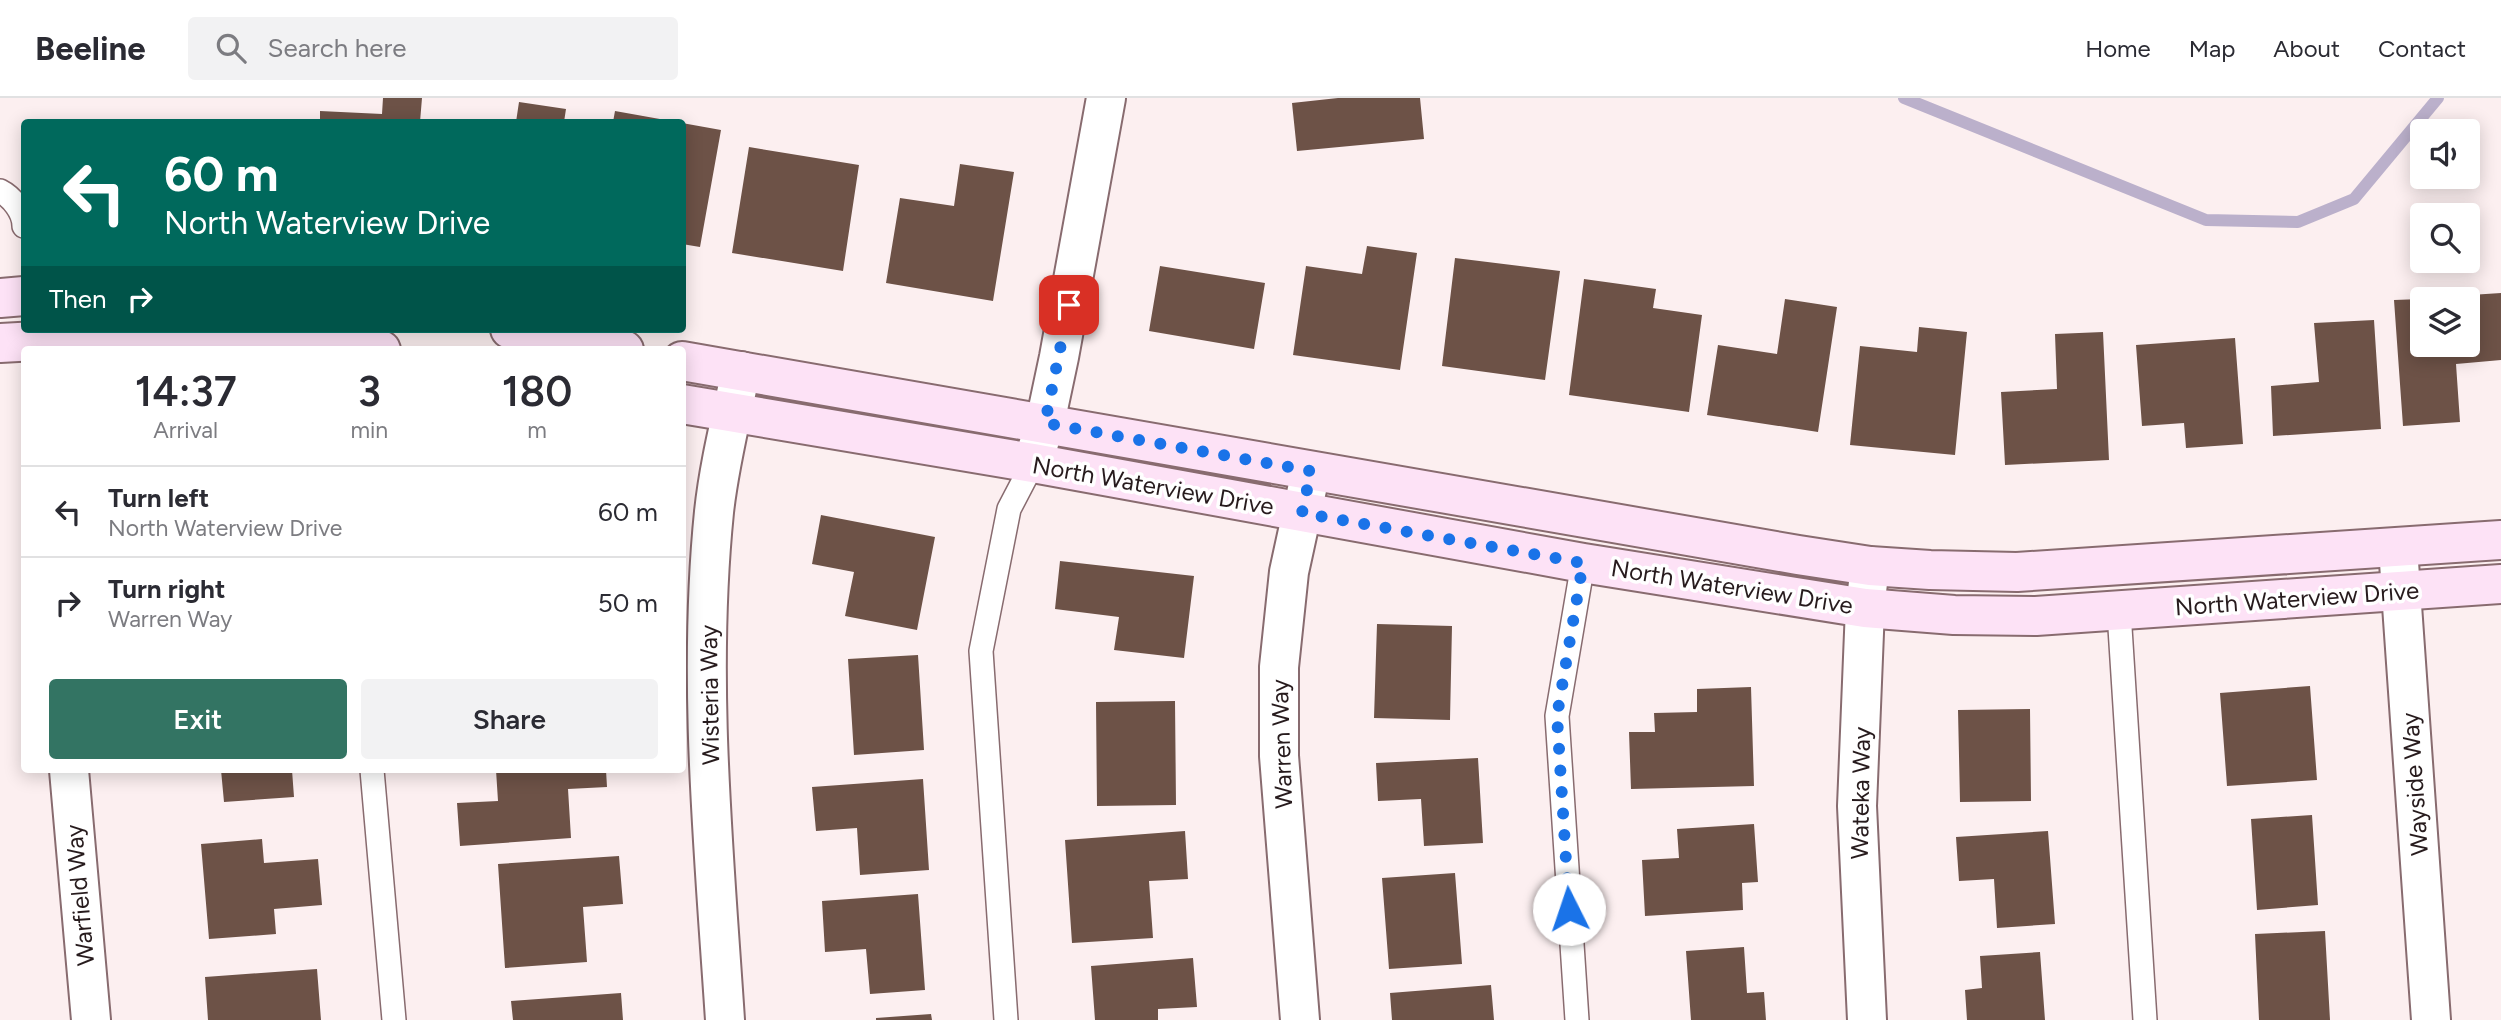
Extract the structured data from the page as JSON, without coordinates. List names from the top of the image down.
{
  "streets": {
    "street": [
      "North Waterview Drive",
      "Wisteria Way",
      "Warren Way",
      "Wayside Way",
      "Wateka Way",
      "Warfield Way"
    ]
  },
  "crossings": [
    ["North Waterview Drive", "Wisteria Way"],
    ["North Waterview Drive", "Warren Way"],
    ["North Waterview Drive", "Wayside Way"],
    ["North Waterview Drive", "Wateka Way"]
  ],
  "page": {
    "header": "Beeline",
    "search": "Search here",
    "nav": [
      "Home",
      "Map",
      "About",
      "Contact"
    ],
    "turn": ["60 m", "North Waterview Drive"],
    "then": "Then",
    "eta": [
      "14:37",
      "Arrival",
      "3",
      "min",
      "180",
      "m"
    ],
    "list": [
      {
        "name": "Turn left",
        "note": "North Waterview Drive",
        "value": "60 m"
      },
      {
        "name": "Turn right",
        "note": "Warren Way",
        "value": "50 m"
      }
    ],
    "buttons": ["Exit", "Share"]
  }
}
